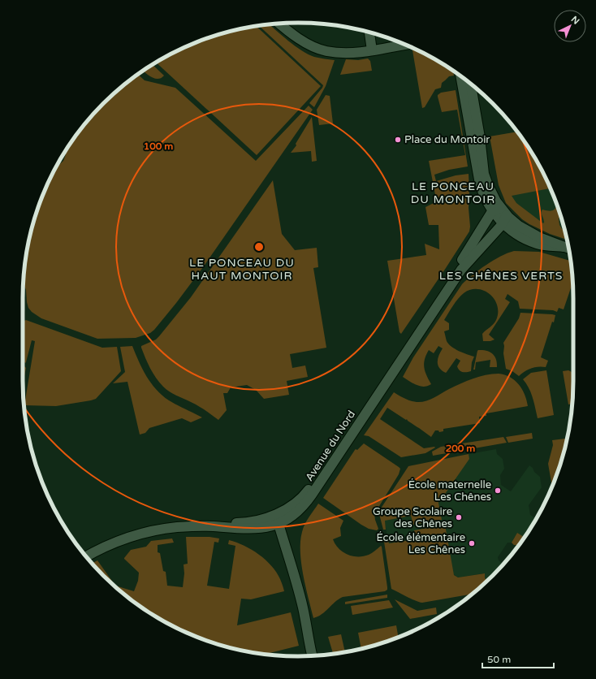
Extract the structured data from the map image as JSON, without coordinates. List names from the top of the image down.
{
  "streets": {
    "street": ["Avenue du Nord"]
  },
  "districts": ["LE PONCEAU DU MONTOIR", "LE PONCEAU DU HAUT MONTOIR", "LES CHÊNES VERTS"],
  "places": [
    "Place du Montoir",
    "École maternelle Les Chênes",
    "Groupe Scolaire des Chênes",
    "École élémentaire Les Chênes"
  ],
  "scale_bar": "50 m",
  "north": "top right",
  "rings": ["100 m", "200 m"]
}
